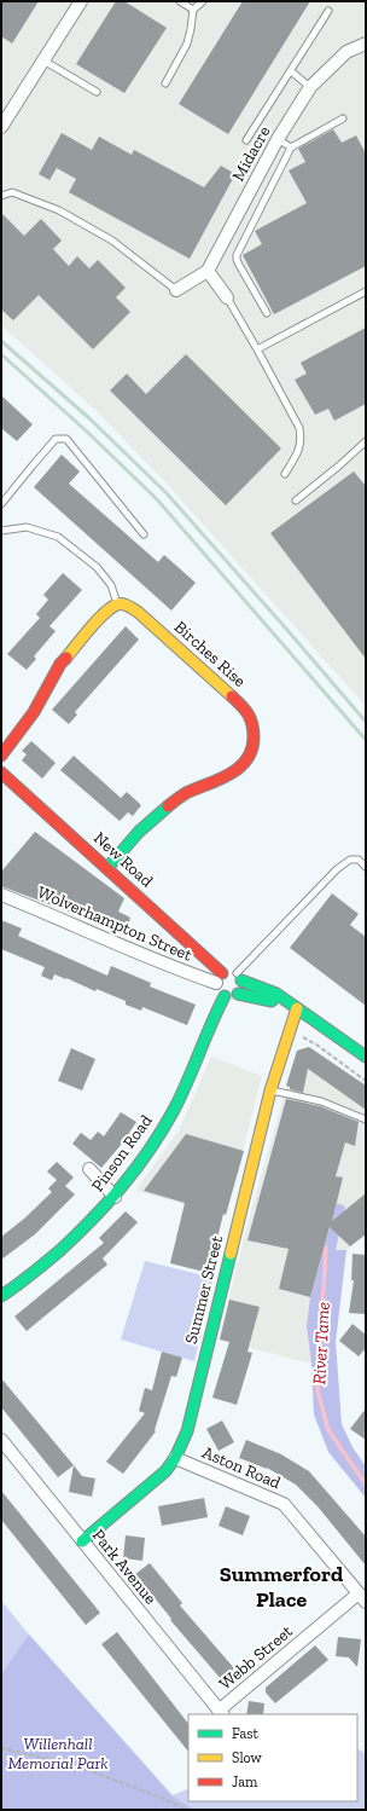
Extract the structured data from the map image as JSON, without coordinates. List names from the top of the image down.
{
  "streets": {
    "street": [
      "Midacre",
      "Birches Rise",
      "New Road",
      "Wolverhampton Street",
      "Pinson Road",
      "Summer Street",
      "Aston Road",
      "Park Avenue",
      "Webb Street"
    ]
  },
  "crossings": [
    ["Birches Rise", "New Road"],
    ["New Road", "Wolverhampton Street"],
    ["New Road", "Pinson Road"],
    ["Wolverhampton Street", "Pinson Road"],
    ["Summer Street", "Aston Road"],
    ["Summer Street", "Park Avenue"],
    ["Aston Road", "Webb Street"],
    ["Park Avenue", "Webb Street"]
  ],
  "districts": ["Summerford Place"],
  "water": ["River Tame"],
  "parks": ["Willenhall Memorial Park"],
  "legend": ["Fast", "Slow", "Jam"]
}
